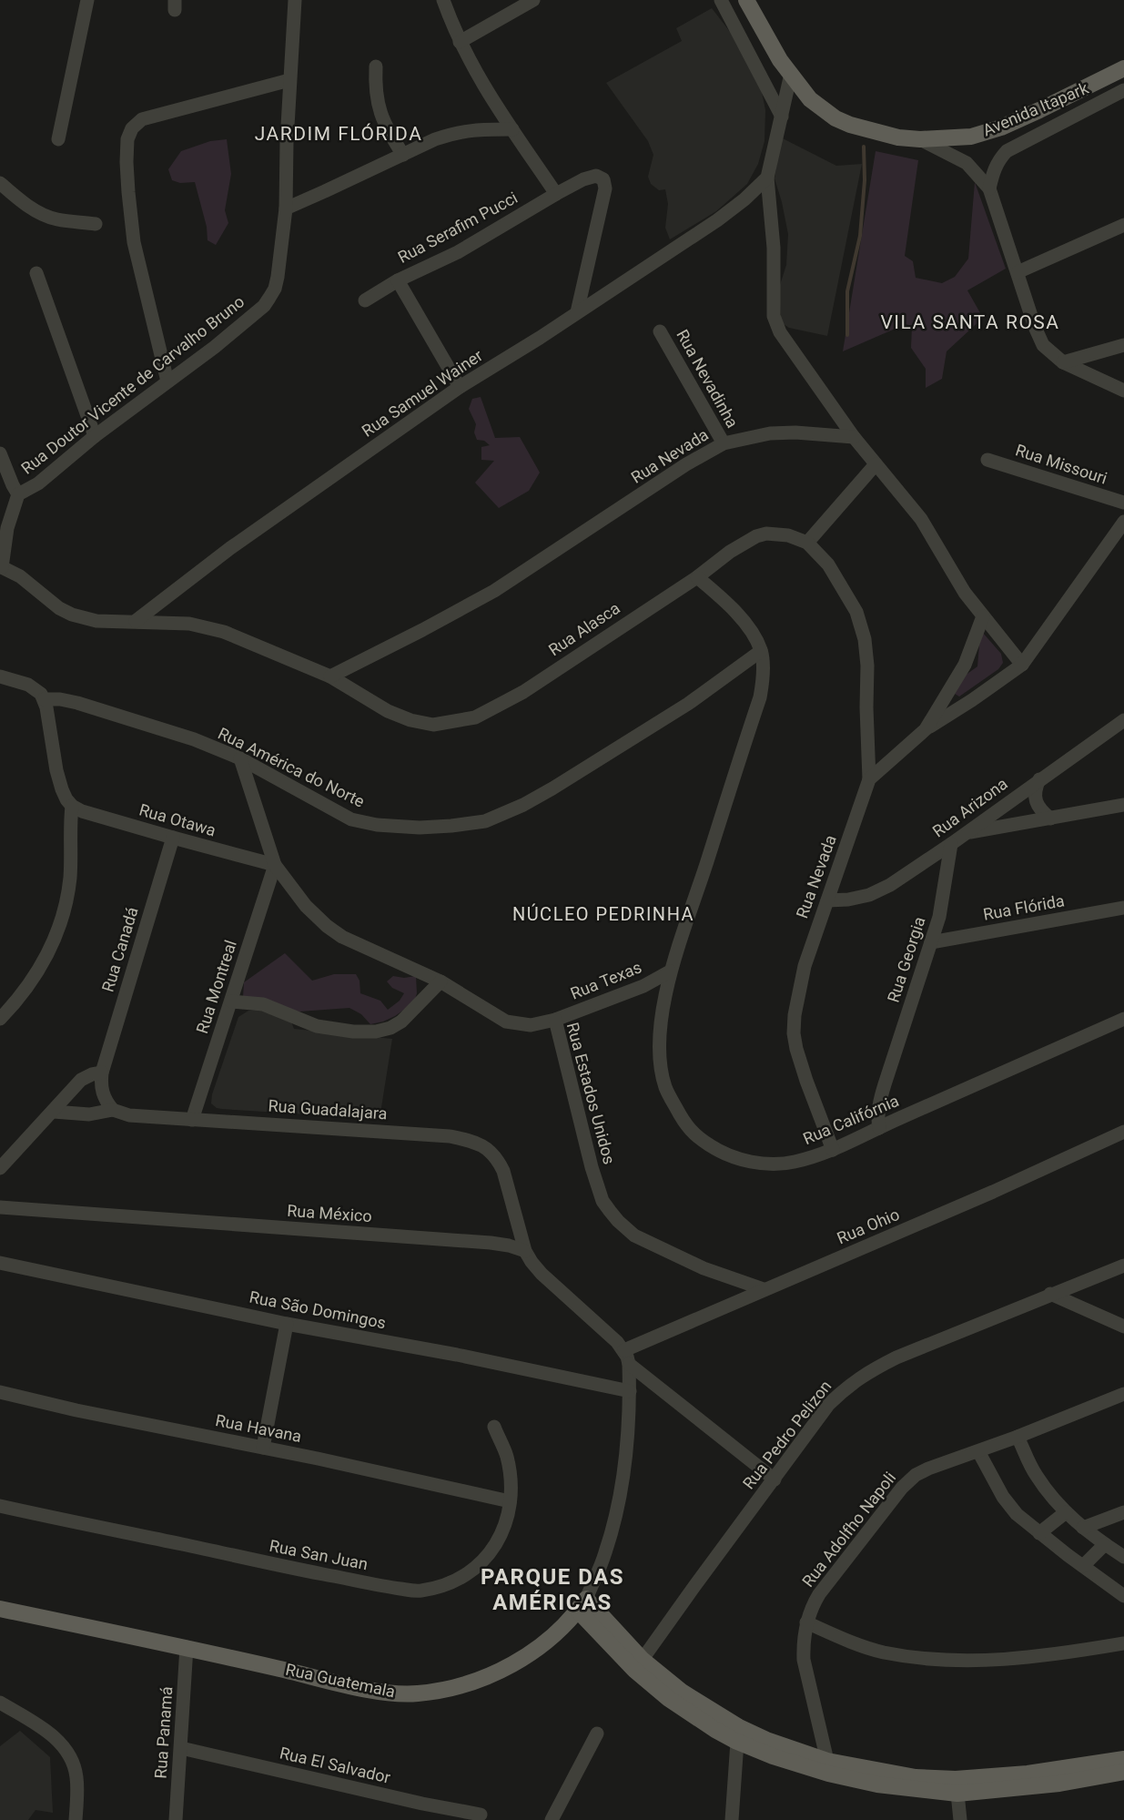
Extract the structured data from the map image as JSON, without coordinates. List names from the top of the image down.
{
  "streets": {
    "main road": ["Avenida Itapark", "Rua Guatemala"],
    "street": [
      "Rua Serafim Pucci",
      "Rua Nevadinha",
      "Rua Doutor Vicente de Carvalho Bruno",
      "Rua Samuel Wainer",
      "Rua Nevada",
      "Rua Missouri",
      "Rua Alasca",
      "Rua América do Norte",
      "Rua Arizona",
      "Rua Otawa",
      "Rua Flórida",
      "Rua Canadá",
      "Rua Georgia",
      "Rua Texas",
      "Rua Montreal",
      "Rua Estados Unidos",
      "Rua Guadalajara",
      "Rua Califórnia",
      "Rua México",
      "Rua Ohio",
      "Rua São Domingos",
      "Rua Havana",
      "Rua Pedro Pelizon",
      "Rua Adolfho Napoli",
      "Rua San Juan",
      "Rua Panamá",
      "Rua El Salvador"
    ]
  },
  "crossings": [
    ["Rua Serafim Pucci", "Rua Samuel Wainer"],
    ["Rua Nevadinha", "Rua Nevada"],
    ["Rua Samuel Wainer", "Rua Alasca"],
    ["Rua Nevada", "Rua Alasca"],
    ["Rua Nevada", "Rua Arizona"],
    ["Rua Nevada", "Rua Califórnia"],
    ["Rua Alasca", "Rua Califórnia"],
    ["Rua América do Norte", "Rua Estados Unidos"],
    ["Rua América do Norte", "Rua Califórnia"],
    ["Rua Arizona", "Rua Georgia"],
    ["Rua Otawa", "Rua Canadá"],
    ["Rua Otawa", "Rua Montreal"],
    ["Rua Otawa", "Rua Estados Unidos"],
    ["Rua Flórida", "Rua Georgia"],
    ["Rua Canadá", "Rua Guadalajara"],
    ["Rua Georgia", "Rua Califórnia"],
    ["Rua Texas", "Rua Estados Unidos"],
    ["Rua Texas", "Rua Califórnia"],
    ["Rua Montreal", "Rua Estados Unidos"],
    ["Rua Montreal", "Rua Guadalajara"],
    ["Rua Estados Unidos", "Rua Ohio"],
    ["Rua Guadalajara", "Rua México"],
    ["Rua Ohio", "Rua Guatemala"],
    ["Rua São Domingos", "Rua Guatemala"],
    ["Rua Havana", "Rua San Juan"],
    ["Rua Guatemala", "Rua Panamá"],
    ["Rua Panamá", "Rua El Salvador"]
  ],
  "districts": [
    "JARDIM FLÓRIDA",
    "VILA SANTA ROSA",
    "NÚCLEO PEDRINHA",
    "PARQUE DAS AMÉRICAS"
  ]
}
